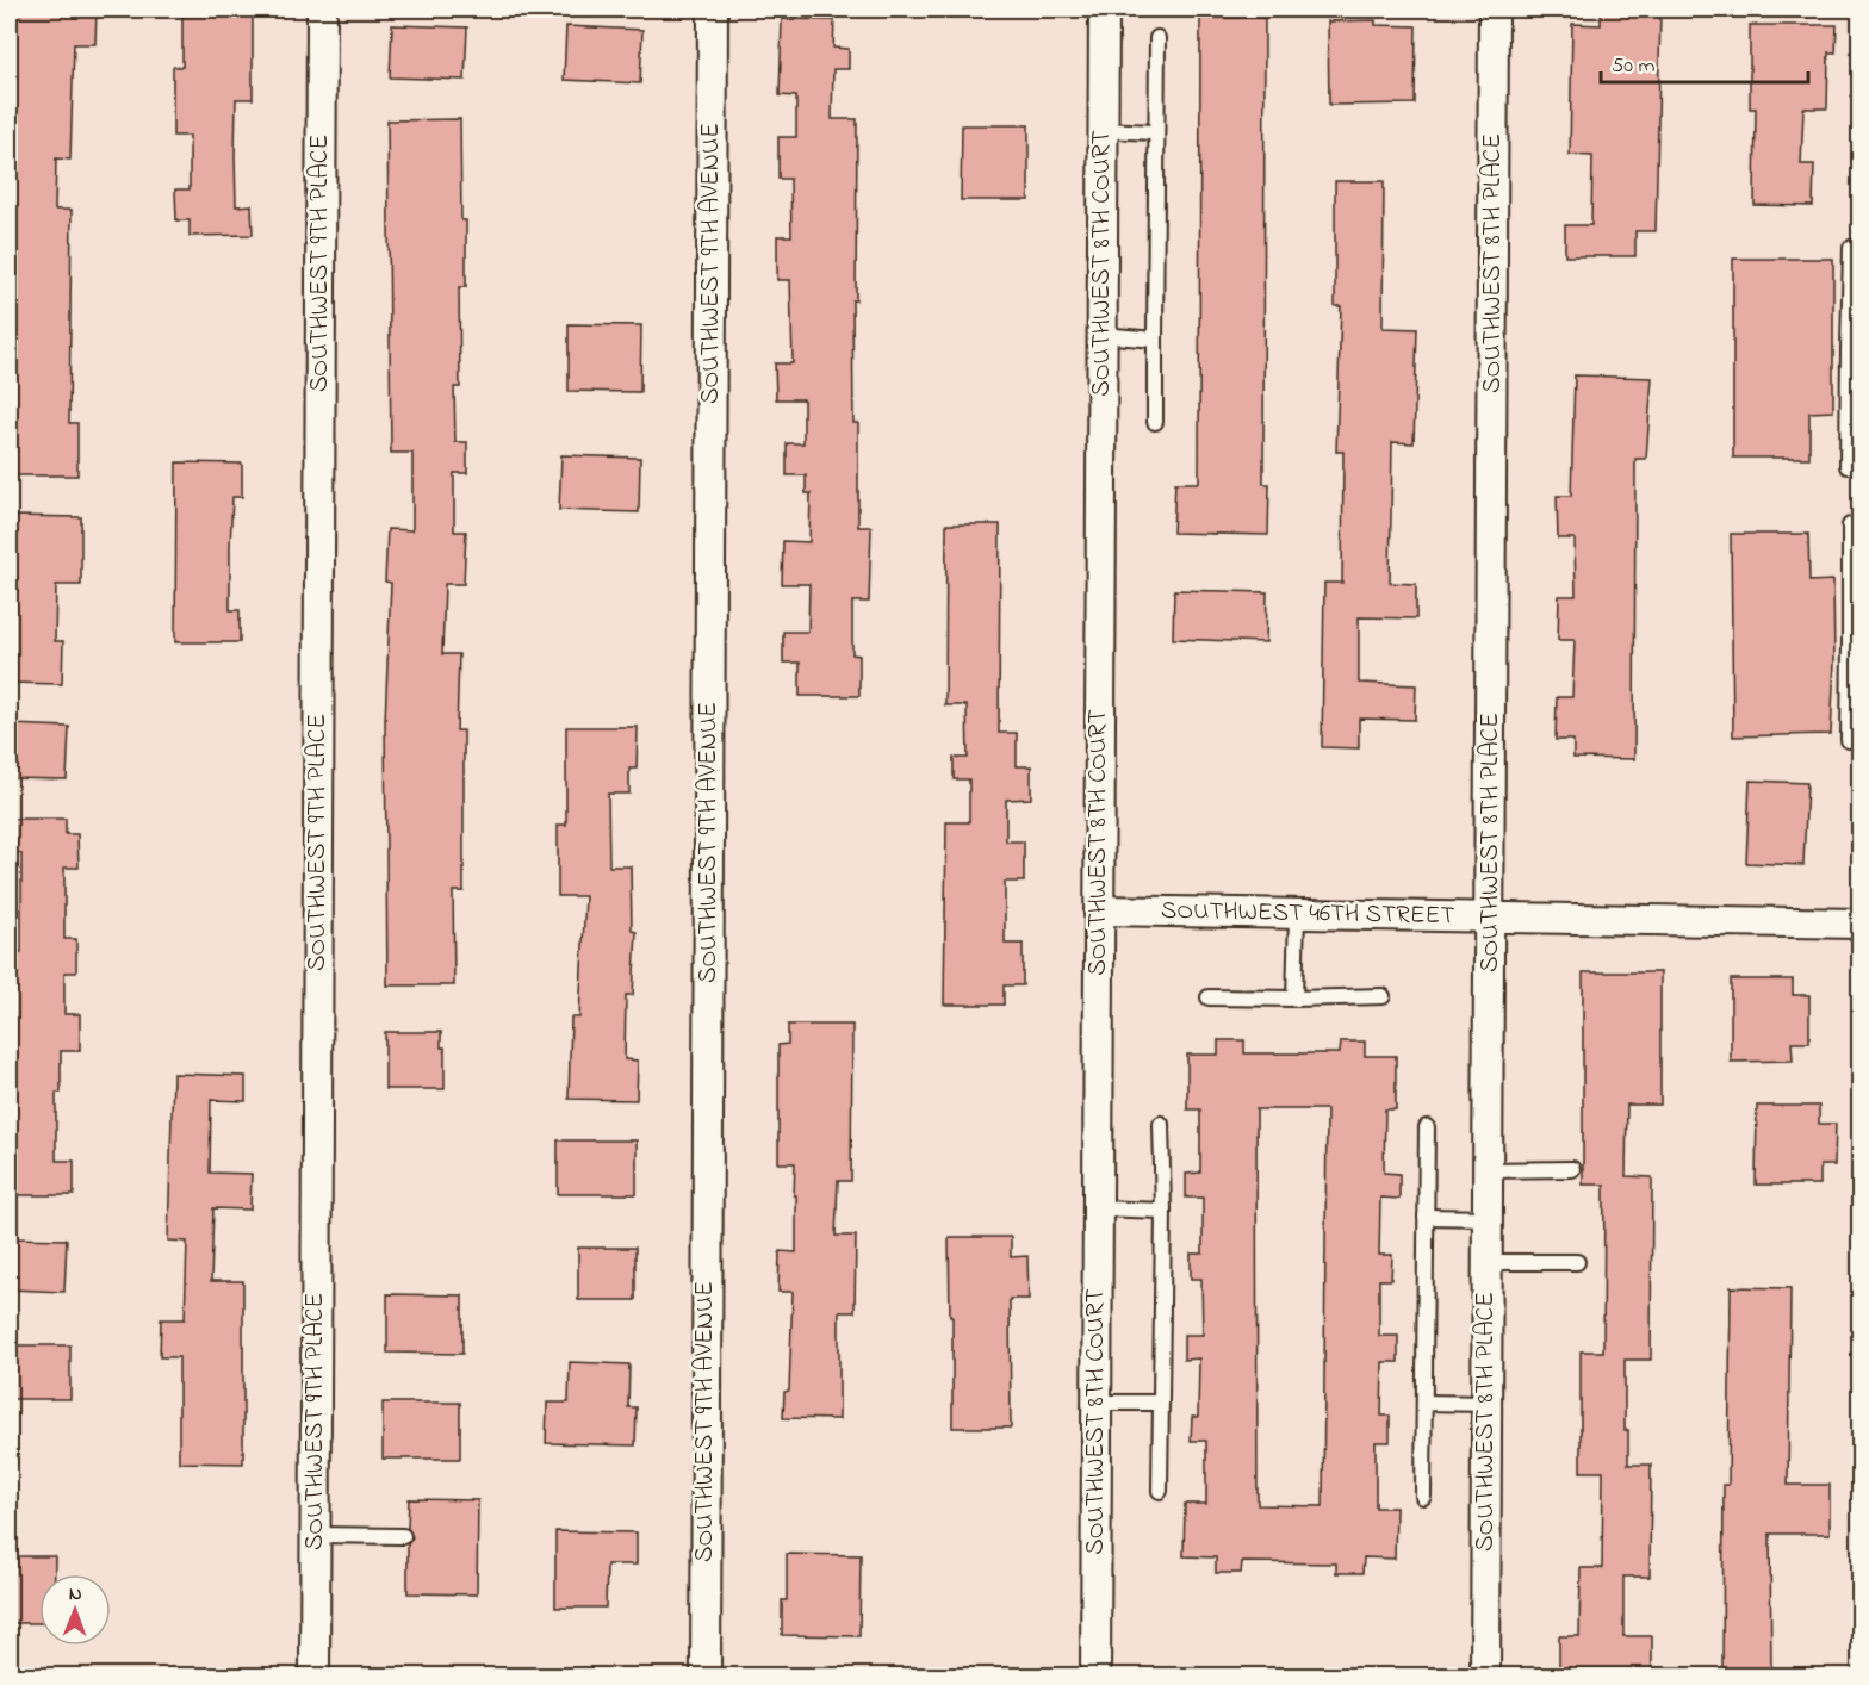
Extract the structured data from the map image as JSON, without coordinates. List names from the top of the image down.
{
  "streets": {
    "street": [
      "SOUTHWEST 9TH PLACE",
      "SOUTHWEST 9TH AVENUE",
      "SOUTHWEST 8TH COURT",
      "SOUTHWEST 8TH PLACE",
      "SOUTHWEST 46TH STREET"
    ]
  },
  "crossings": [
    ["SOUTHWEST 8TH COURT", "SOUTHWEST 46TH STREET"],
    ["SOUTHWEST 8TH PLACE", "SOUTHWEST 46TH STREET"]
  ],
  "scale_bar": "50 m",
  "north": "top"
}
